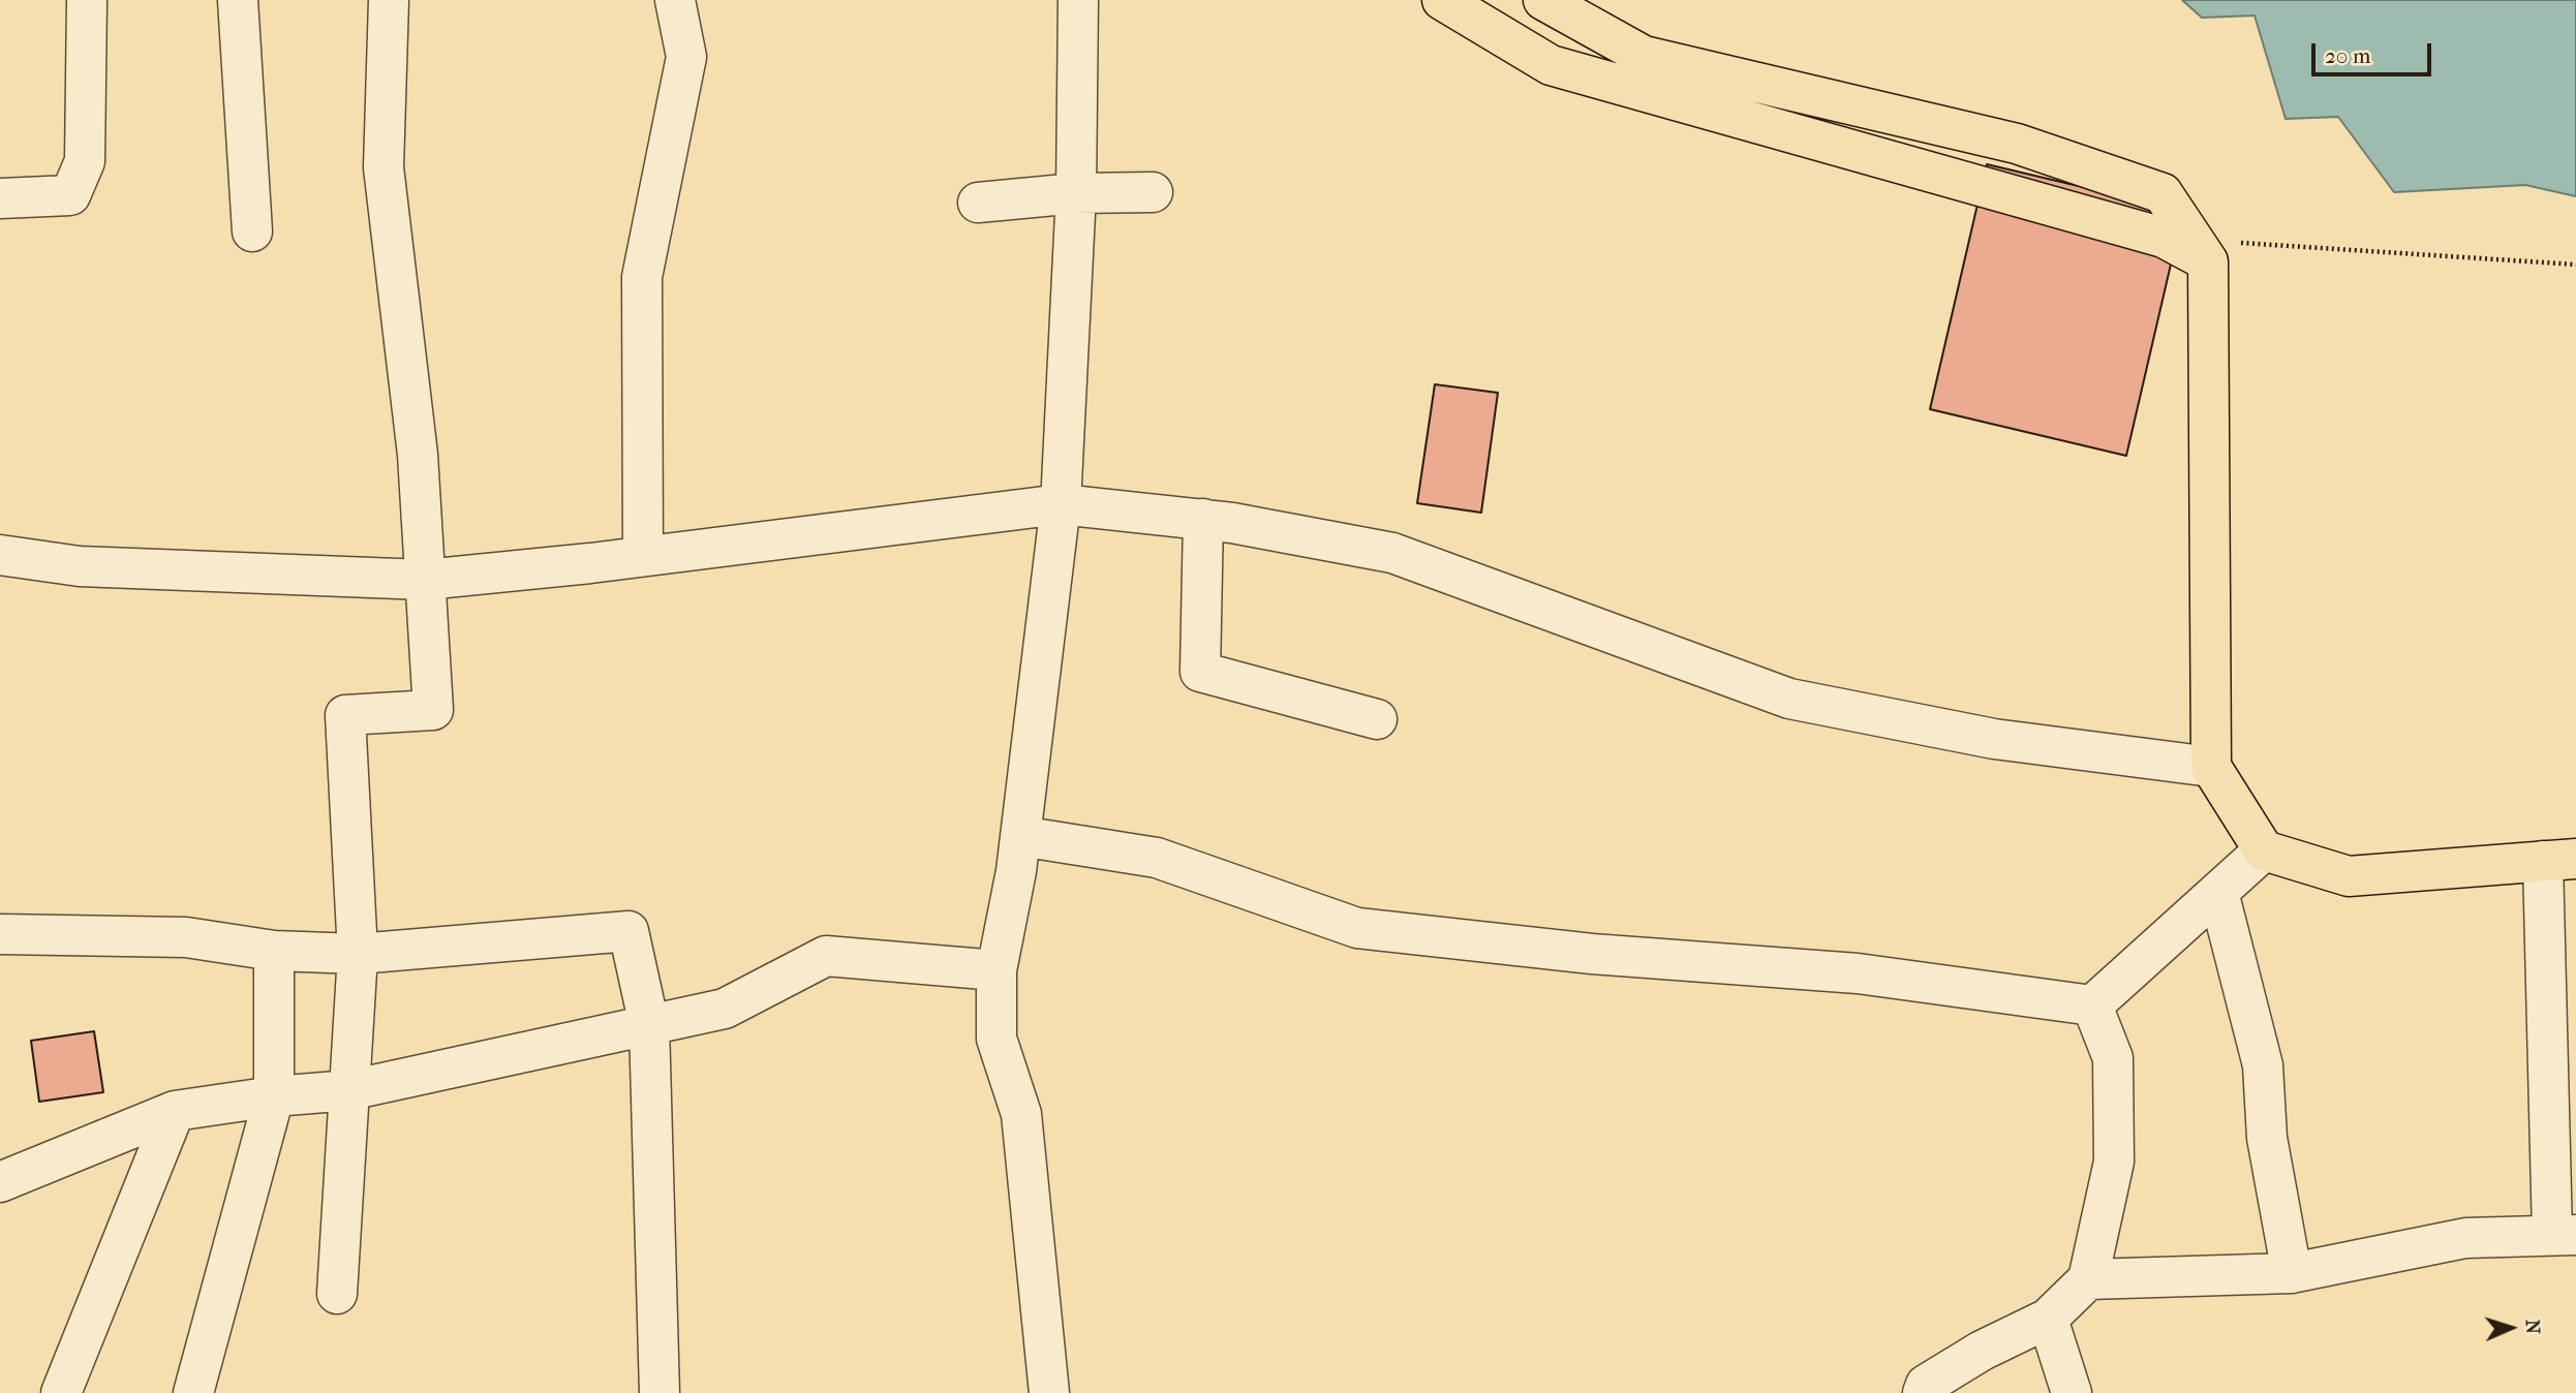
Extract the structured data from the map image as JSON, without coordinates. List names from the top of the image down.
{
  "scale_bar": "20 m",
  "north": "right"
}
